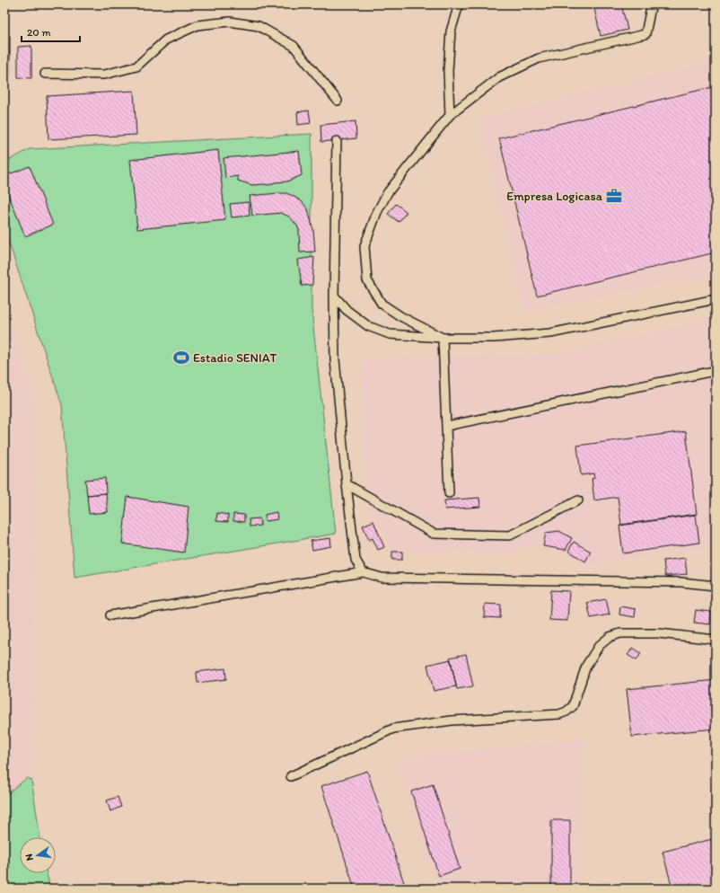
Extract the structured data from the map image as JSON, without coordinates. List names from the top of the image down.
{
  "places": {
    "office": ["Empresa Logicasa"],
    "sports": ["Estadio SENIAT"]
  },
  "scale_bar": "20 m",
  "north": "left"
}
